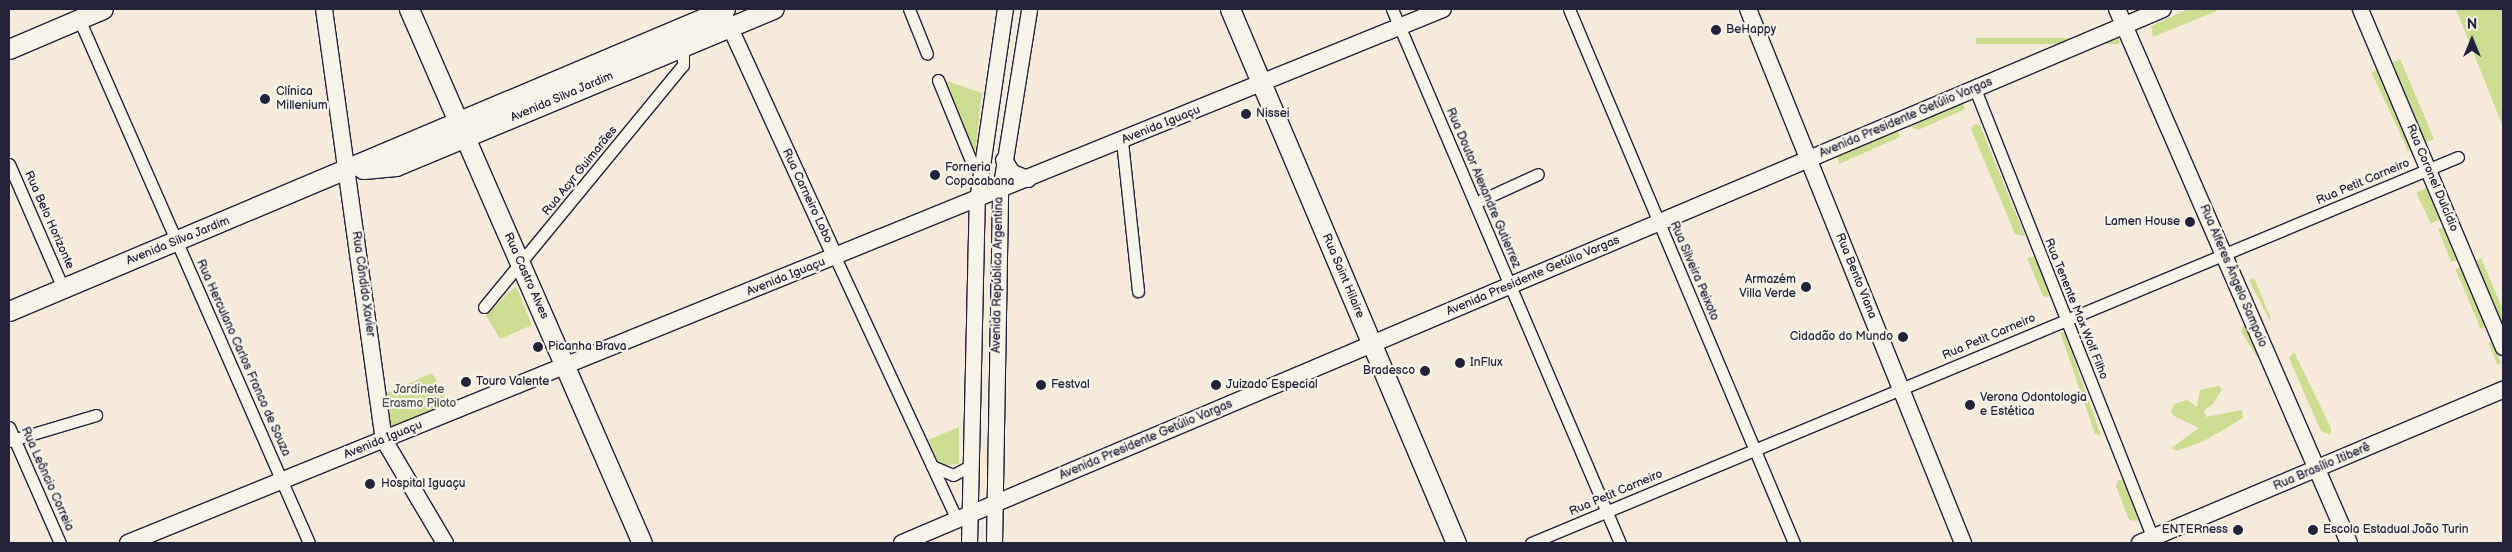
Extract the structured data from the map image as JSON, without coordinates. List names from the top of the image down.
{
  "streets": {
    "main road": [
      "Avenida Silva Jardim",
      "Avenida Presidente Getúlio Vargas",
      "Avenida Iguaçu",
      "Rua Castro Alves",
      "Rua Saint Hilaire",
      "Rua Bento Viana",
      "Rua Alferes Ângelo Sampaio",
      "Rua Cândido Xavier",
      "Rua Brasílio Itiberê"
    ],
    "street": [
      "Rua Acyr Guimarães",
      "Rua Coronel Dulcídio",
      "Rua Petit Carneiro",
      "Rua Doutor Alexandre Gutierrez",
      "Rua Carneiro Lobo",
      "Rua Belo Horizonte",
      "Rua Silveira Peixoto",
      "Avenida República Argentina",
      "Rua Tenente Max Wolf Filho",
      "Rua Herculano Carlos Franco de Souza",
      "Rua Leôncio Correia"
    ]
  },
  "crossings": [
    ["Avenida Silva Jardim", "Rua Acyr Guimarães"],
    ["Avenida Silva Jardim", "Rua Carneiro Lobo"],
    ["Avenida Silva Jardim", "Rua Belo Horizonte"],
    ["Avenida Silva Jardim", "Rua Castro Alves"],
    ["Avenida Silva Jardim", "Rua Cândido Xavier"],
    ["Avenida Silva Jardim", "Rua Herculano Carlos Franco de Souza"],
    ["Avenida Presidente Getúlio Vargas", "Rua Doutor Alexandre Gutierrez"],
    ["Avenida Presidente Getúlio Vargas", "Rua Carneiro Lobo"],
    ["Avenida Presidente Getúlio Vargas", "Rua Silveira Peixoto"],
    ["Avenida Presidente Getúlio Vargas", "Avenida República Argentina"],
    ["Avenida Presidente Getúlio Vargas", "Rua Saint Hilaire"],
    ["Avenida Presidente Getúlio Vargas", "Rua Bento Viana"],
    ["Avenida Presidente Getúlio Vargas", "Rua Alferes Ângelo Sampaio"],
    ["Avenida Presidente Getúlio Vargas", "Rua Tenente Max Wolf Filho"],
    ["Avenida Iguaçu", "Rua Doutor Alexandre Gutierrez"],
    ["Avenida Iguaçu", "Rua Carneiro Lobo"],
    ["Avenida Iguaçu", "Avenida República Argentina"],
    ["Avenida Iguaçu", "Rua Castro Alves"],
    ["Avenida Iguaçu", "Rua Saint Hilaire"],
    ["Avenida Iguaçu", "Rua Cândido Xavier"],
    ["Avenida Iguaçu", "Rua Herculano Carlos Franco de Souza"],
    ["Rua Acyr Guimarães", "Rua Castro Alves"],
    ["Rua Coronel Dulcídio", "Rua Petit Carneiro"],
    ["Rua Petit Carneiro", "Rua Doutor Alexandre Gutierrez"],
    ["Rua Petit Carneiro", "Rua Silveira Peixoto"],
    ["Rua Petit Carneiro", "Rua Bento Viana"],
    ["Rua Petit Carneiro", "Rua Alferes Ângelo Sampaio"],
    ["Rua Petit Carneiro", "Rua Tenente Max Wolf Filho"],
    ["Rua Carneiro Lobo", "Avenida República Argentina"],
    ["Rua Alferes Ângelo Sampaio", "Rua Brasílio Itiberê"],
    ["Rua Tenente Max Wolf Filho", "Rua Brasílio Itiberê"]
  ],
  "parks": ["Jardinete Erasmo Piloto"],
  "places": [
    "BeHappy",
    "Clínica Millenium",
    "Nissei",
    "Forneria Copacabana",
    "Lamen House",
    "Armazém Villa Verde",
    "Cidadão do Mundo",
    "Picanha Brava",
    "InFlux",
    "Bradesco",
    "Touro Valente",
    "Festval",
    "Juizado Especial",
    "Verona Odontologia e Estética",
    "Hospital Iguaçu",
    "ENTERness",
    "Escola Estadual João Turin"
  ],
  "north": "top"
}
